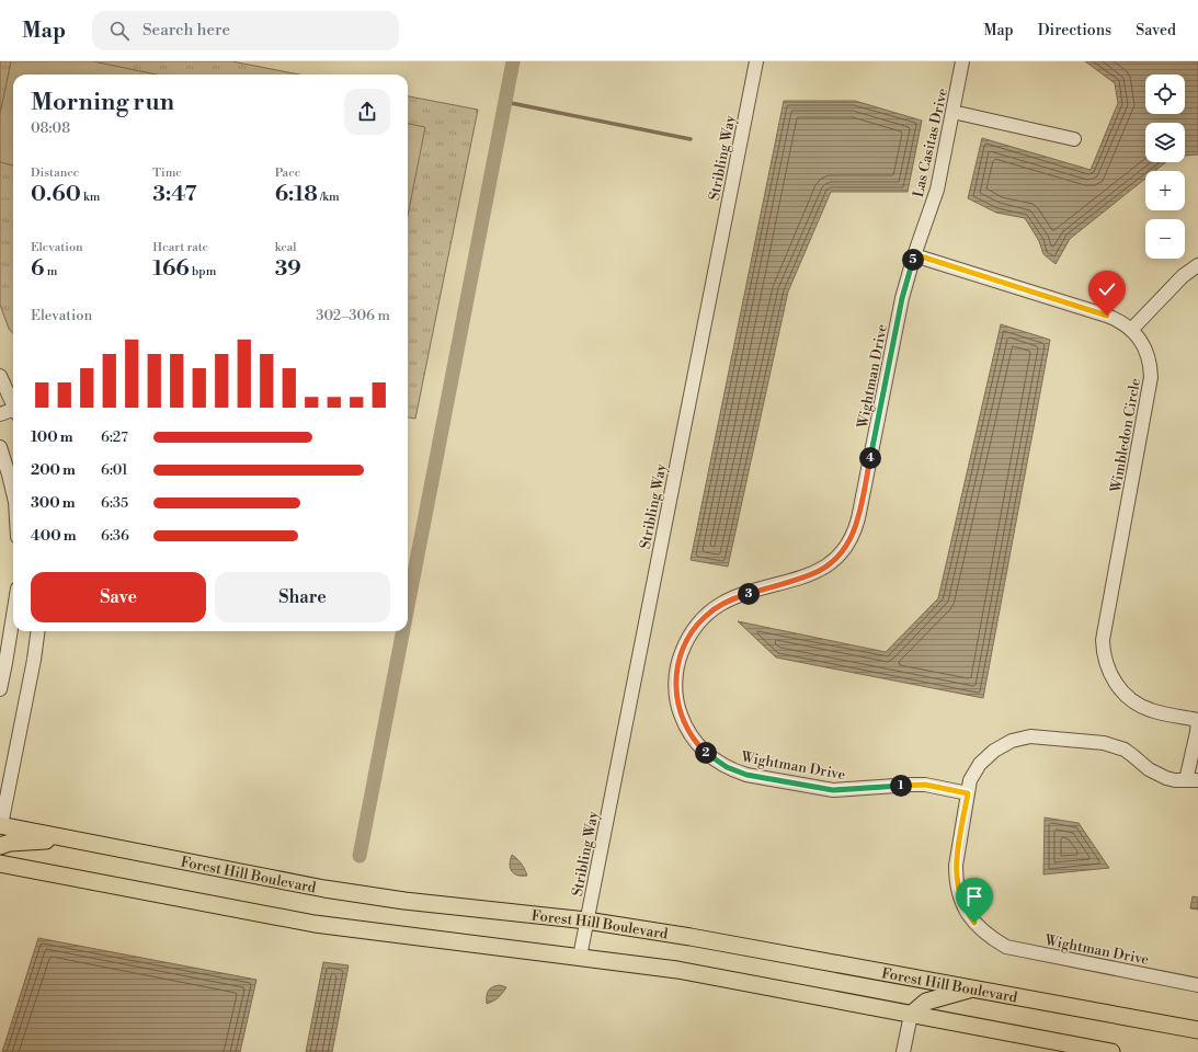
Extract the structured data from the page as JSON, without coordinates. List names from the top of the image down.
{
  "streets": {
    "main road": ["Forest Hill Boulevard"],
    "street": [
      "Las Casitas Drive",
      "Stribling Way",
      "Wightman Drive",
      "Wimbledon Circle"
    ]
  },
  "crossings": [
    ["Las Casitas Drive", "Wightman Drive"],
    ["Las Casitas Drive", "Wimbledon Circle"],
    ["Stribling Way", "Forest Hill Boulevard"],
    ["Wightman Drive", "Wimbledon Circle"]
  ],
  "page": {
    "header": "Map",
    "search": "Search here",
    "nav": ["Map", "Directions", "Saved"],
    "map_buttons": ["+", "−"],
    "heading": ["Morning run", "08:08"],
    "stats": [
      ["Distance", "0.60 km"],
      ["Time", "3:47"],
      ["Pace", "6:18 /km"],
      ["Elevation", "6 m"],
      ["Heart rate", "166 bpm"],
      ["kcal", "39"]
    ],
    "pins": [
      "5",
      "4",
      "3",
      "2",
      "1"
    ],
    "chart": ["Elevation", "302–306 m"],
    "list": [
      {
        "name": "100 m",
        "note": "6:27"
      },
      {
        "name": "200 m",
        "note": "6:01"
      },
      {
        "name": "300 m",
        "note": "6:35"
      },
      {
        "name": "400 m",
        "note": "6:36"
      }
    ],
    "buttons": ["Save", "Share"]
  }
}
